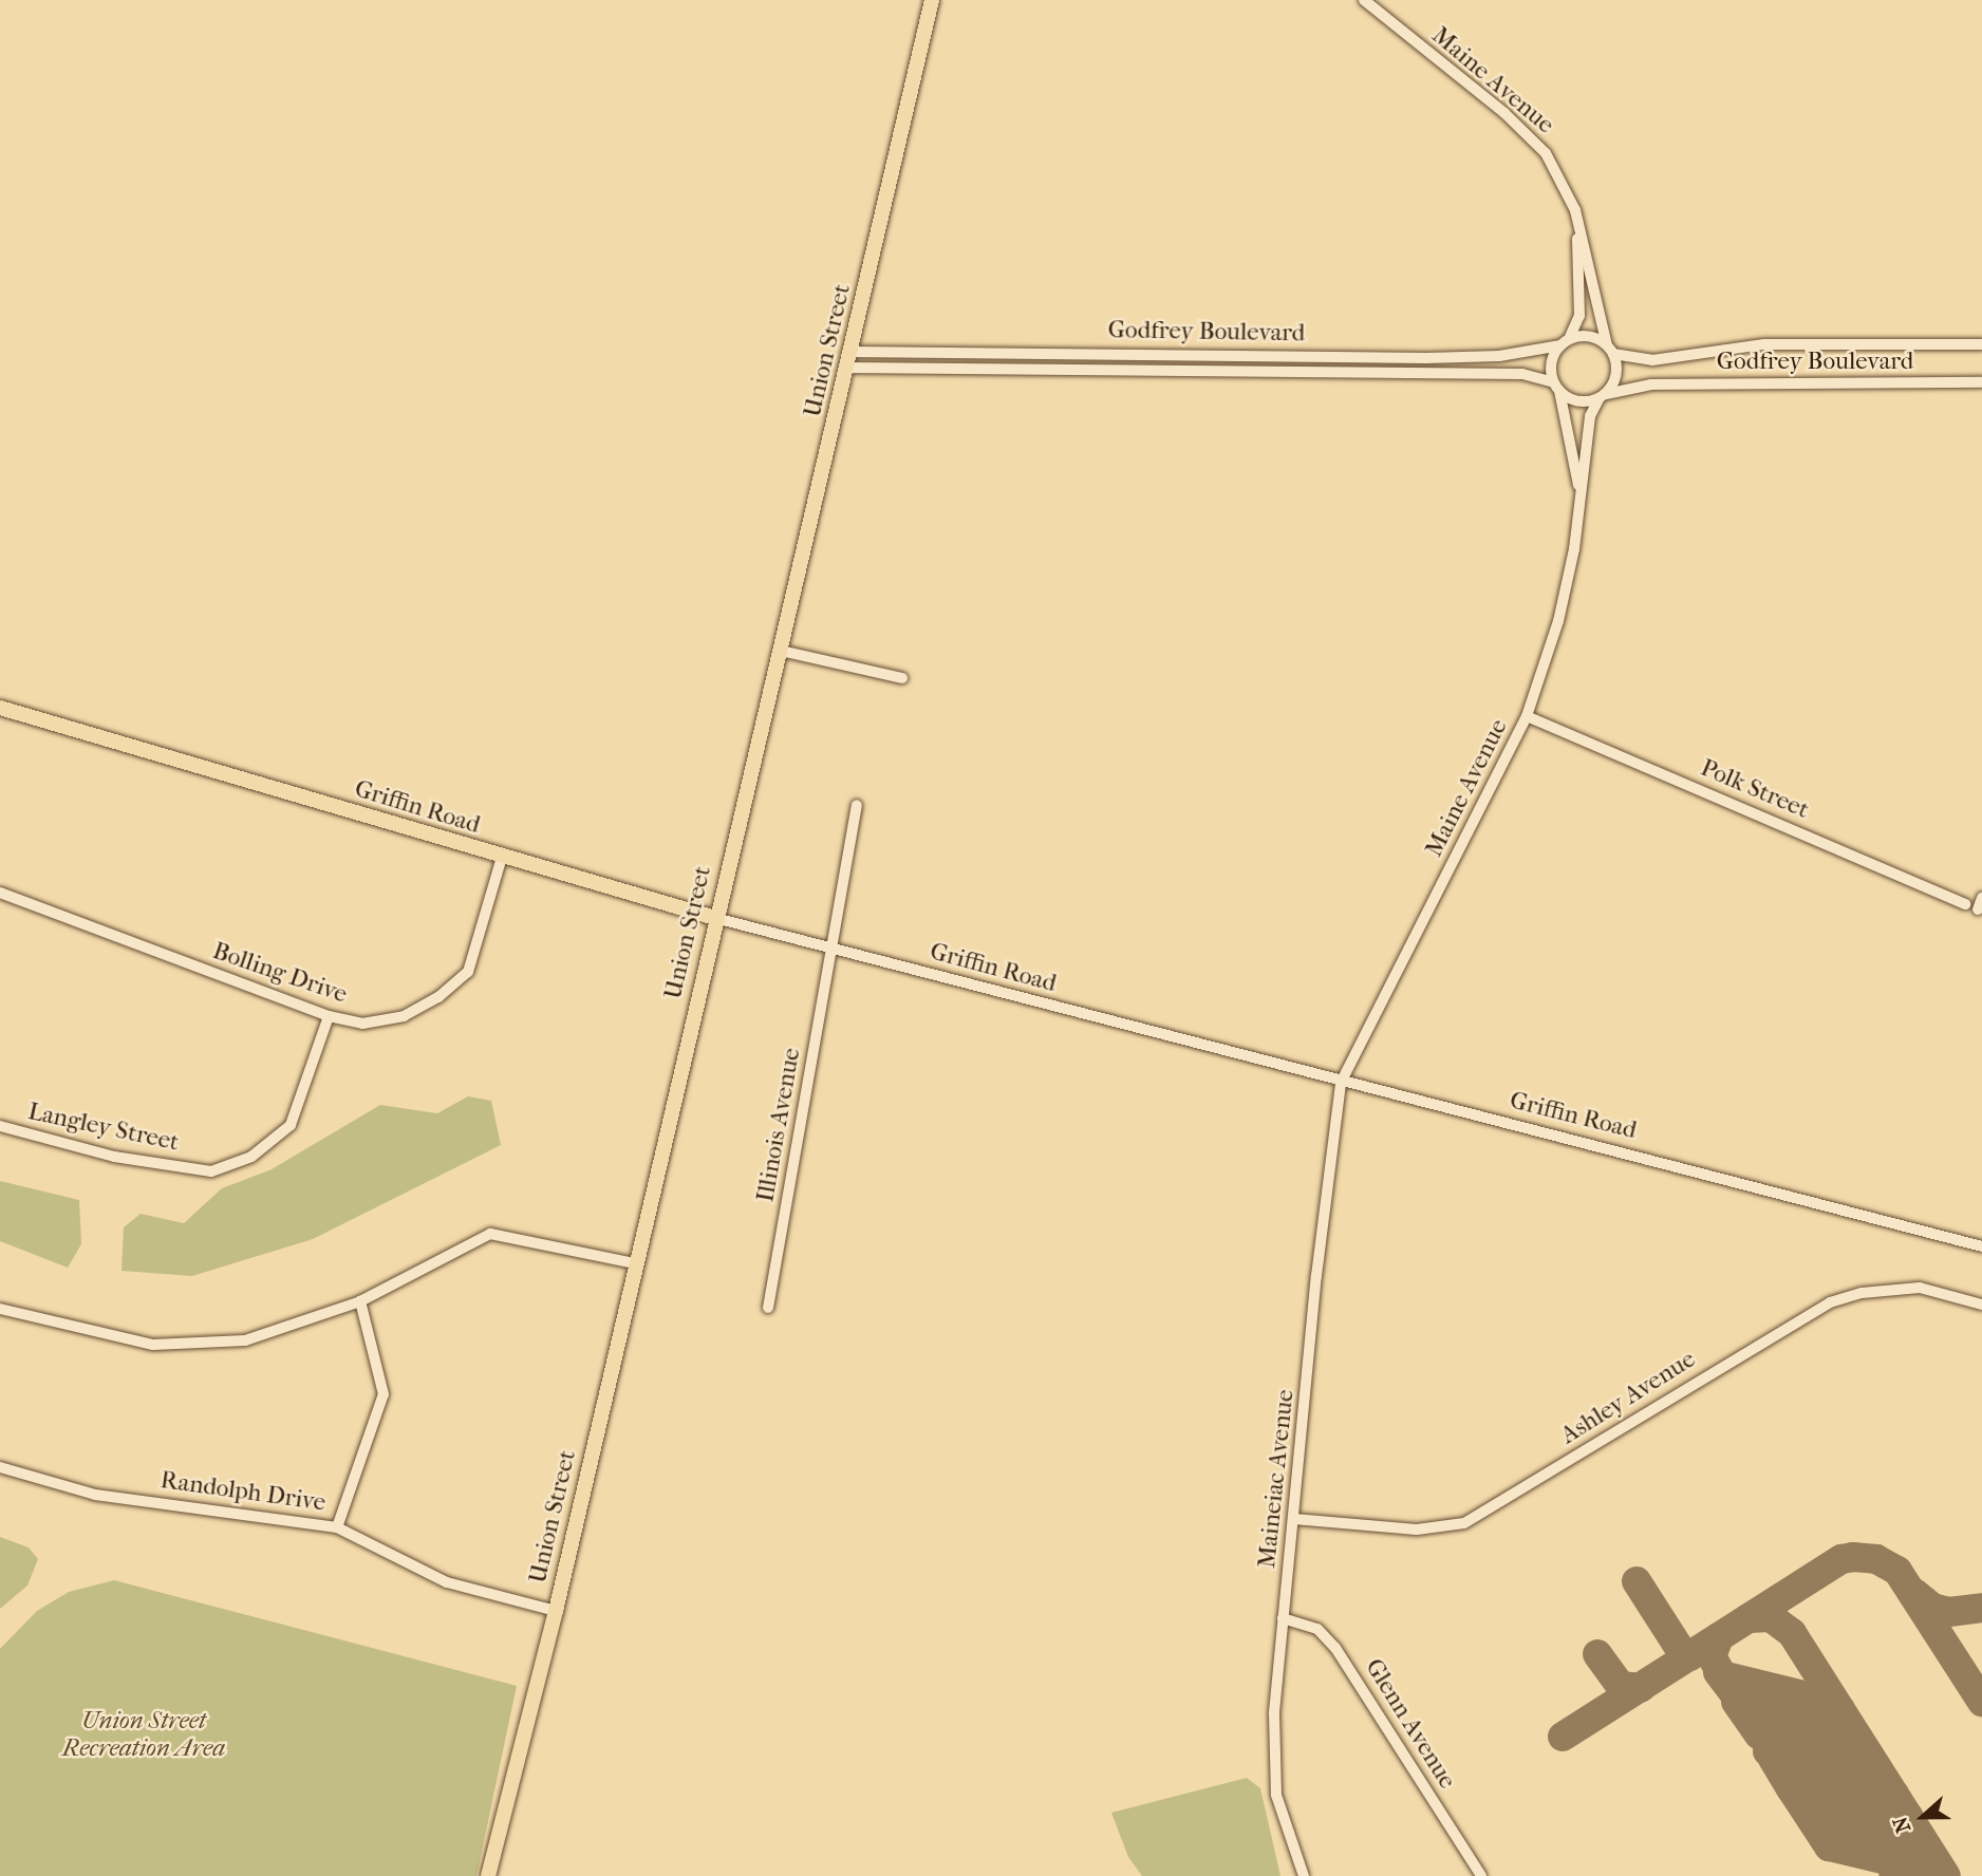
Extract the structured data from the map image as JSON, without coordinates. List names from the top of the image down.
{
  "streets": {
    "main road": ["Union Street", "Griffin Road"],
    "street": [
      "Maine Avenue",
      "Godfrey Boulevard",
      "Polk Street",
      "Bolling Drive",
      "Illinois Avenue",
      "Langley Street",
      "Ashley Avenue",
      "Maineiac Avenue",
      "Randolph Drive",
      "Glenn Avenue"
    ]
  },
  "crossings": [
    ["Maine Avenue", "Godfrey Boulevard"],
    ["Maine Avenue", "Polk Street"],
    ["Maine Avenue", "Griffin Road"],
    ["Maine Avenue", "Maineiac Avenue"],
    ["Godfrey Boulevard", "Union Street"],
    ["Union Street", "Griffin Road"],
    ["Union Street", "Randolph Drive"],
    ["Griffin Road", "Bolling Drive"],
    ["Griffin Road", "Illinois Avenue"],
    ["Griffin Road", "Maineiac Avenue"],
    ["Bolling Drive", "Langley Street"],
    ["Ashley Avenue", "Maineiac Avenue"],
    ["Maineiac Avenue", "Glenn Avenue"]
  ],
  "parks": ["Union Street Recreation Area"],
  "north": "left"
}
